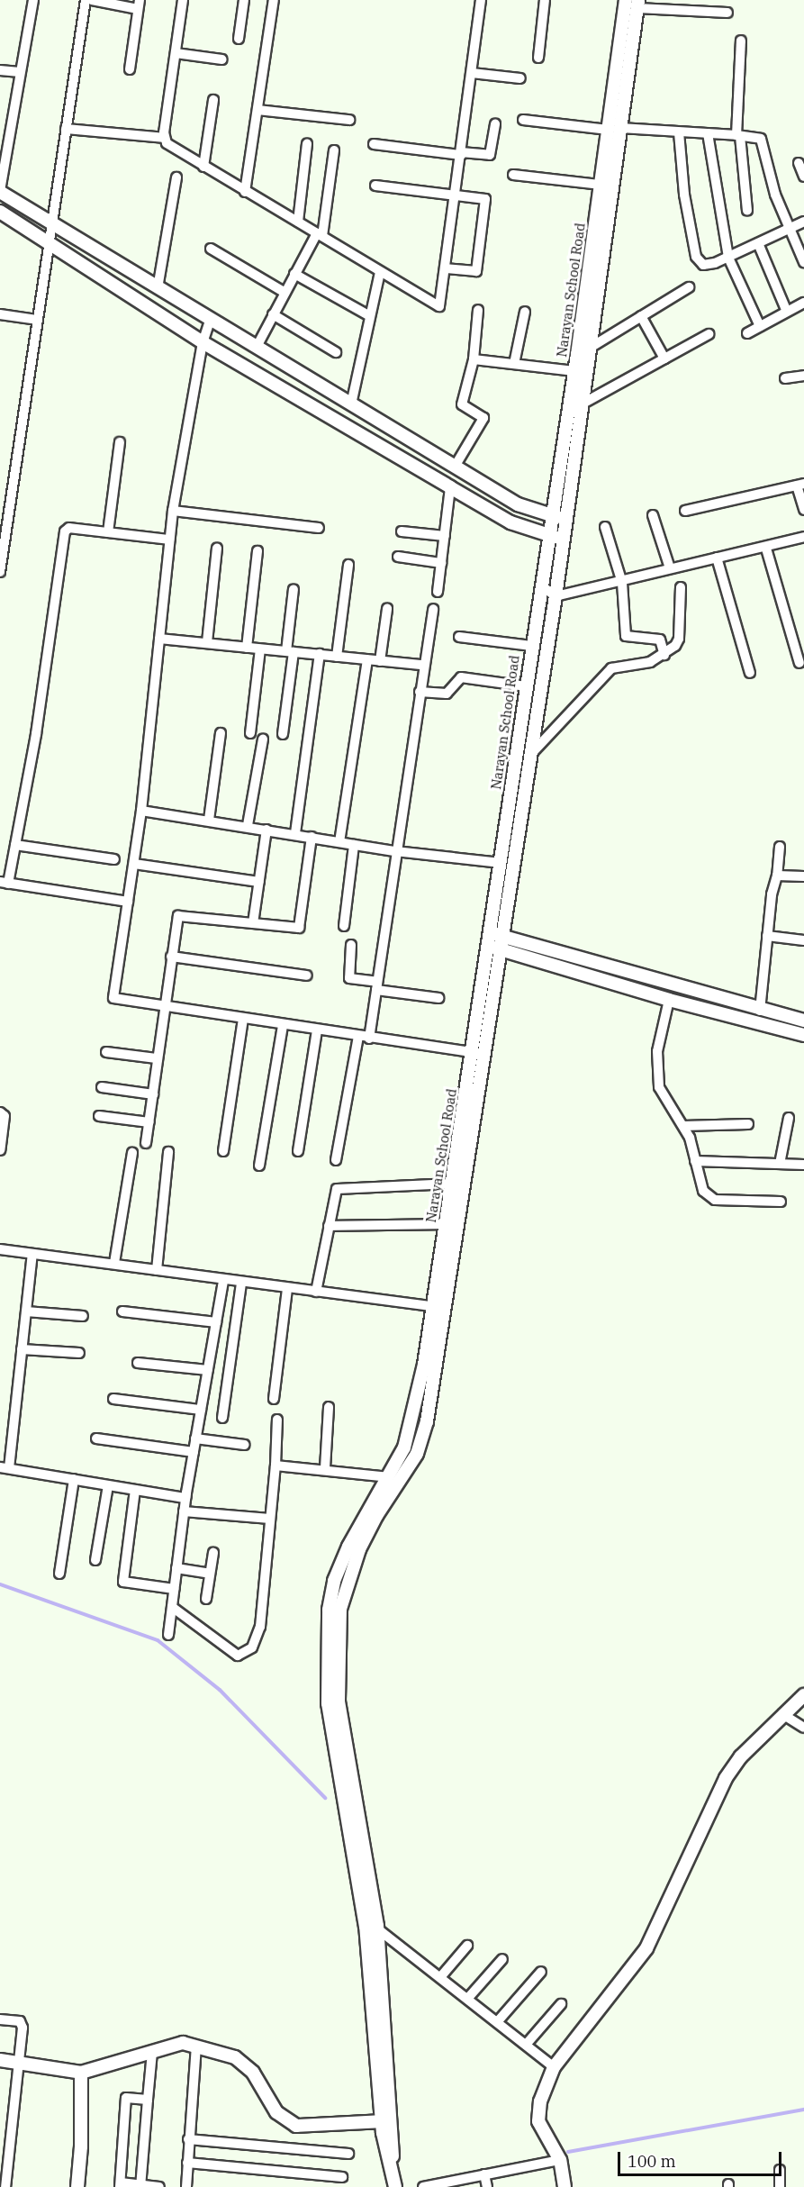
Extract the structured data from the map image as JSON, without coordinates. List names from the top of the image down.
{
  "streets": {
    "street": ["Narayan School Road"]
  },
  "scale_bar": "100 m"
}
